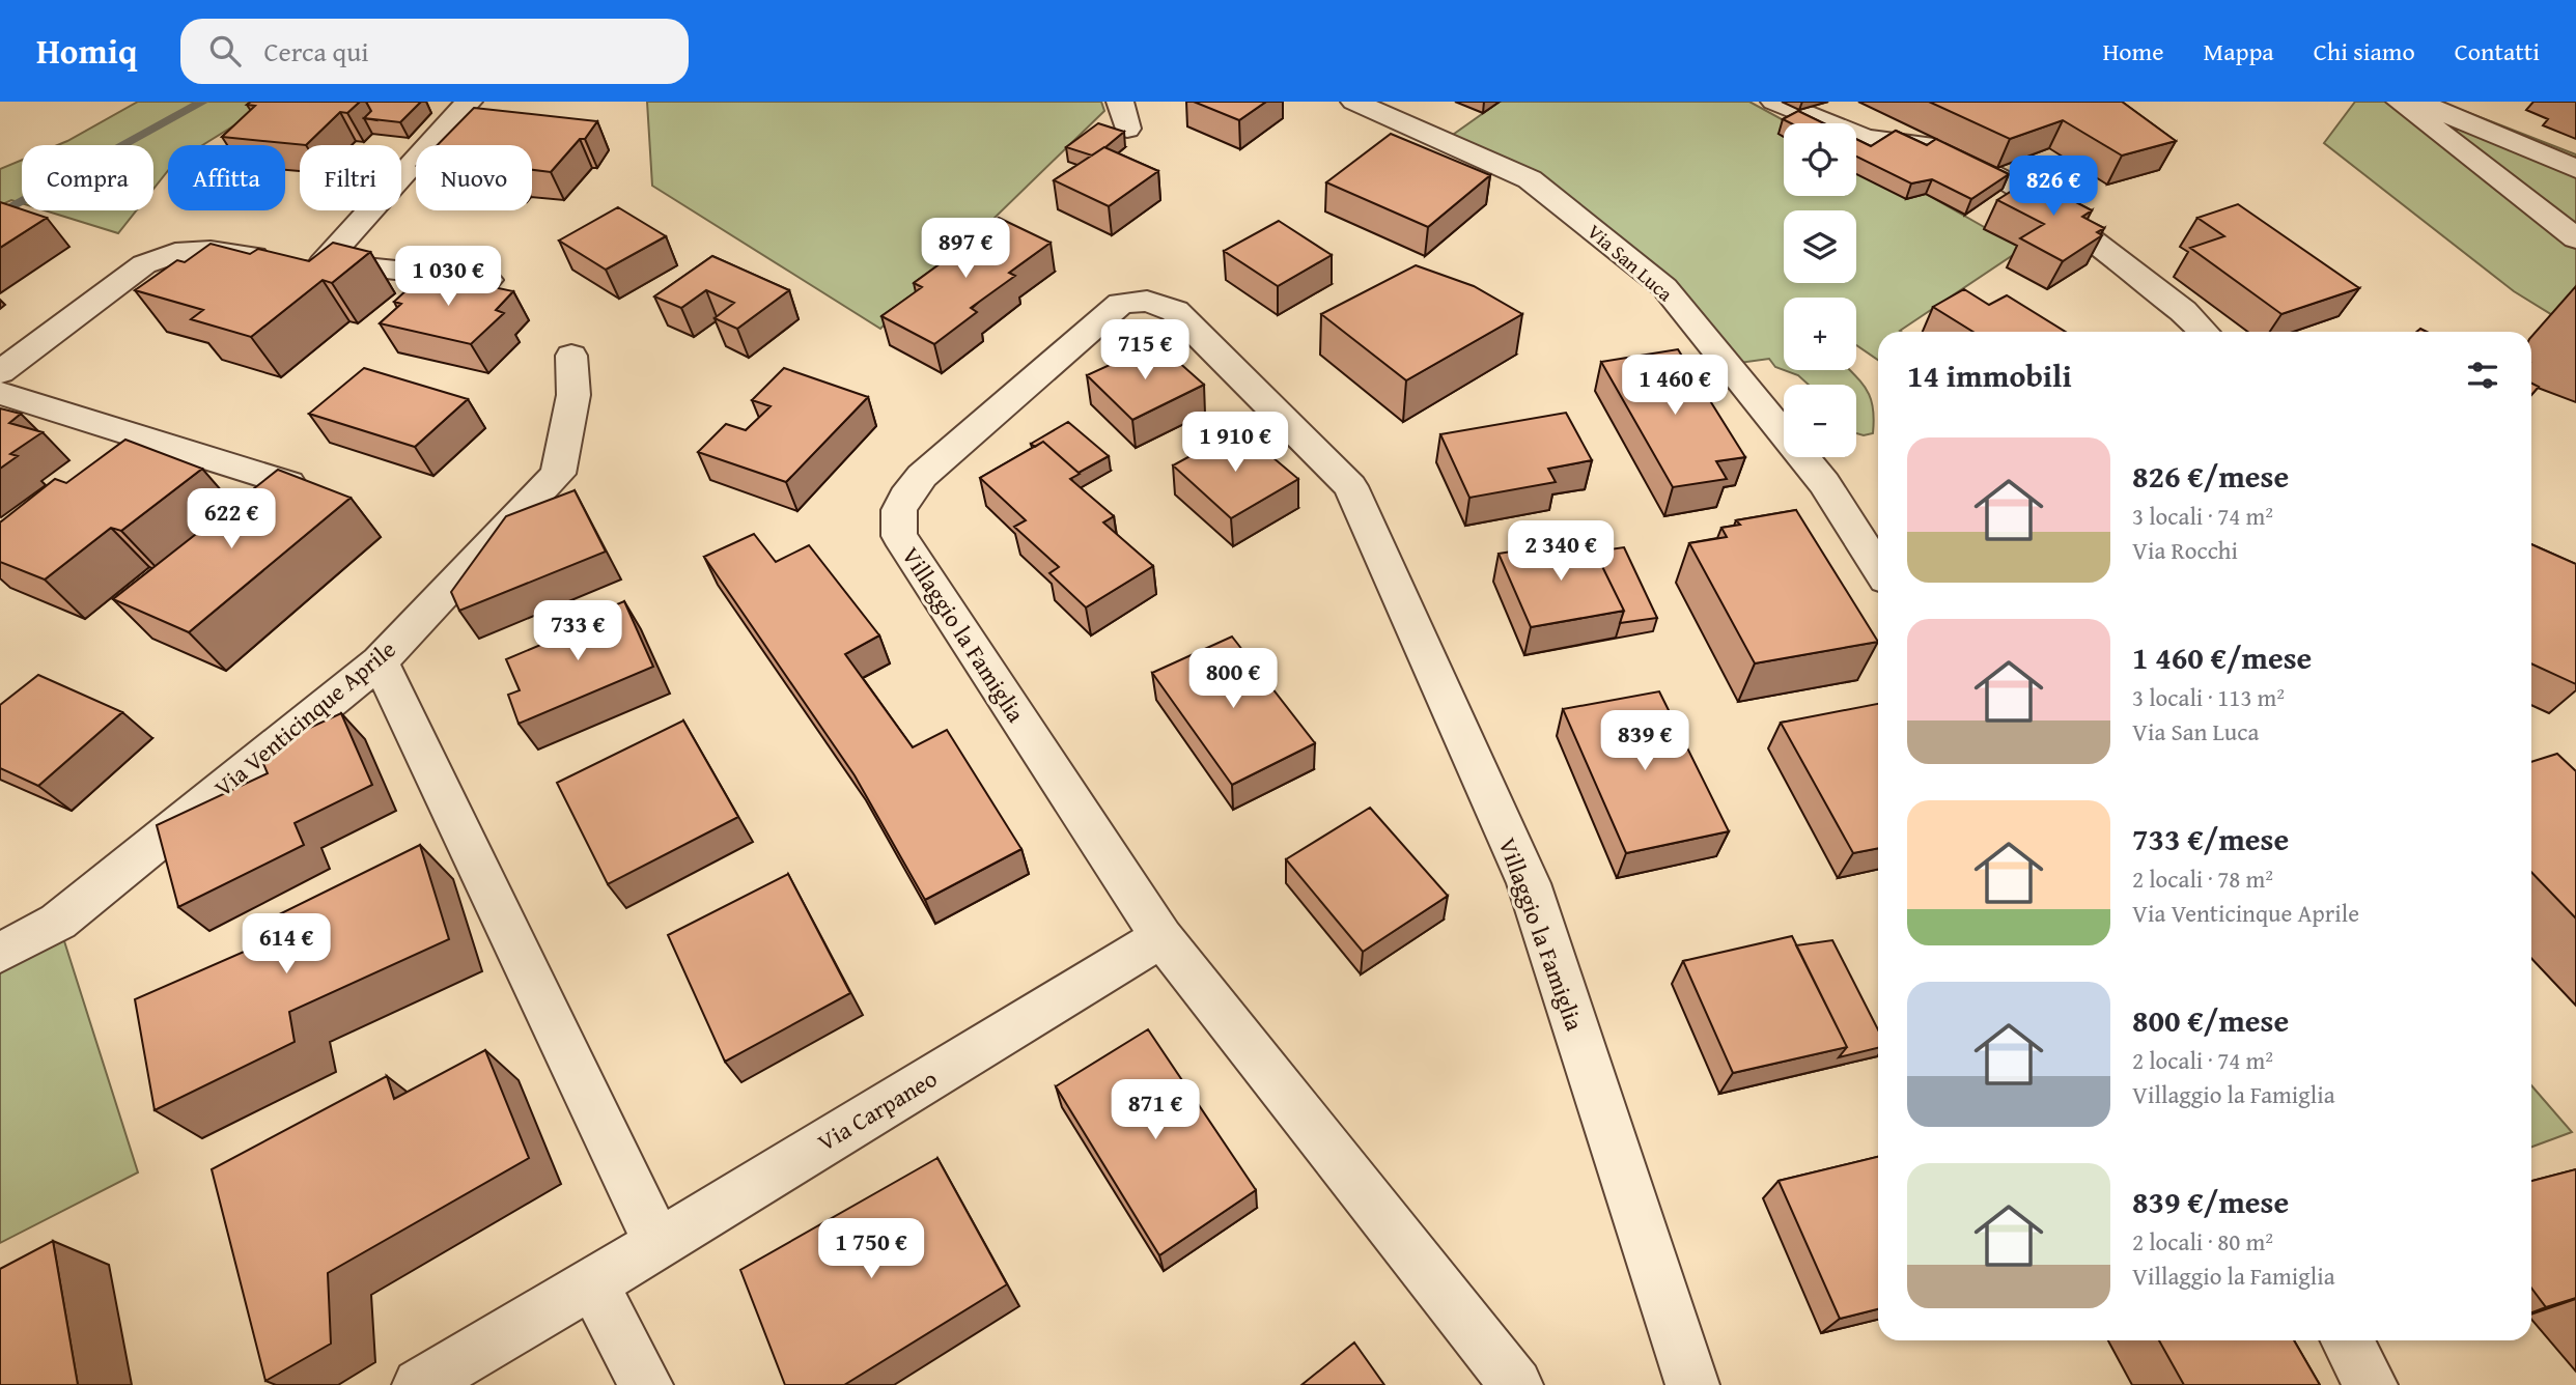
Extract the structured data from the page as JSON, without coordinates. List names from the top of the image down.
{
  "streets": {
    "street": [
      "Via San Luca",
      "Villaggio la Famiglia",
      "Via Venticinque Aprile",
      "Via Carpaneo"
    ]
  },
  "crossings": [
    ["Villaggio la Famiglia", "Via Carpaneo"]
  ],
  "page": {
    "header": "Homiq",
    "search": "Cerca qui",
    "nav": [
      "Home",
      "Mappa",
      "Chi siamo",
      "Contatti"
    ],
    "map_buttons": ["+", "−"],
    "chip": [
      "Compra",
      "Affitta",
      "Filtri",
      "Nuovo"
    ],
    "price": [
      "826 €",
      "897 €",
      "1 030 €",
      "715 €",
      "1 460 €",
      "1 910 €",
      "622 €",
      "2 340 €",
      "733 €",
      "800 €",
      "839 €",
      "614 €",
      "871 €",
      "1 750 €"
    ],
    "heading": "14 immobili",
    "list": [
      {
        "name": "826 €/mese",
        "note": "3 locali · 74 m² · Via Rocchi"
      },
      {
        "name": "1 460 €/mese",
        "note": "3 locali · 113 m² · Via San Luca"
      },
      {
        "name": "733 €/mese",
        "note": "2 locali · 78 m² · Via Venticinque Aprile"
      },
      {
        "name": "800 €/mese",
        "note": "2 locali · 74 m² · Villaggio la Famiglia"
      },
      {
        "name": "839 €/mese",
        "note": "2 locali · 80 m² · Villaggio la Famiglia"
      }
    ]
  }
}
